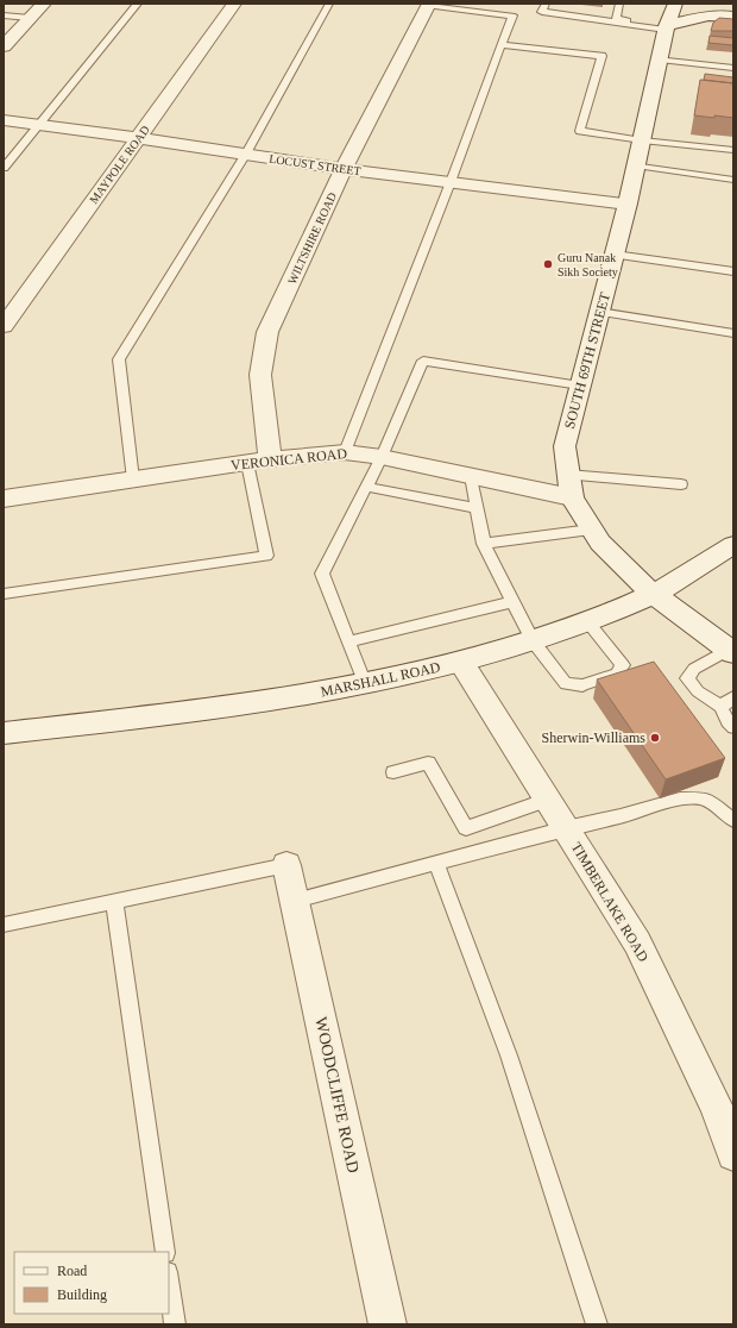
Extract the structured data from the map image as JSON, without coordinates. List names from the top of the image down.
{
  "streets": {
    "street": [
      "MAYPOLE ROAD",
      "LOCUST STREET",
      "WILTSHIRE ROAD",
      "SOUTH 69TH STREET",
      "VERONICA ROAD",
      "MARSHALL ROAD",
      "TIMBERLAKE ROAD",
      "WOODCLIFFE ROAD"
    ]
  },
  "crossings": [
    ["MAYPOLE ROAD", "LOCUST STREET"],
    ["LOCUST STREET", "WILTSHIRE ROAD"],
    ["LOCUST STREET", "SOUTH 69TH STREET"],
    ["WILTSHIRE ROAD", "VERONICA ROAD"],
    ["SOUTH 69TH STREET", "VERONICA ROAD"],
    ["SOUTH 69TH STREET", "MARSHALL ROAD"],
    ["MARSHALL ROAD", "TIMBERLAKE ROAD"]
  ],
  "places": ["Guru Nanak Sikh Society", "Sherwin-Williams"],
  "legend": ["Road", "Building"]
}
